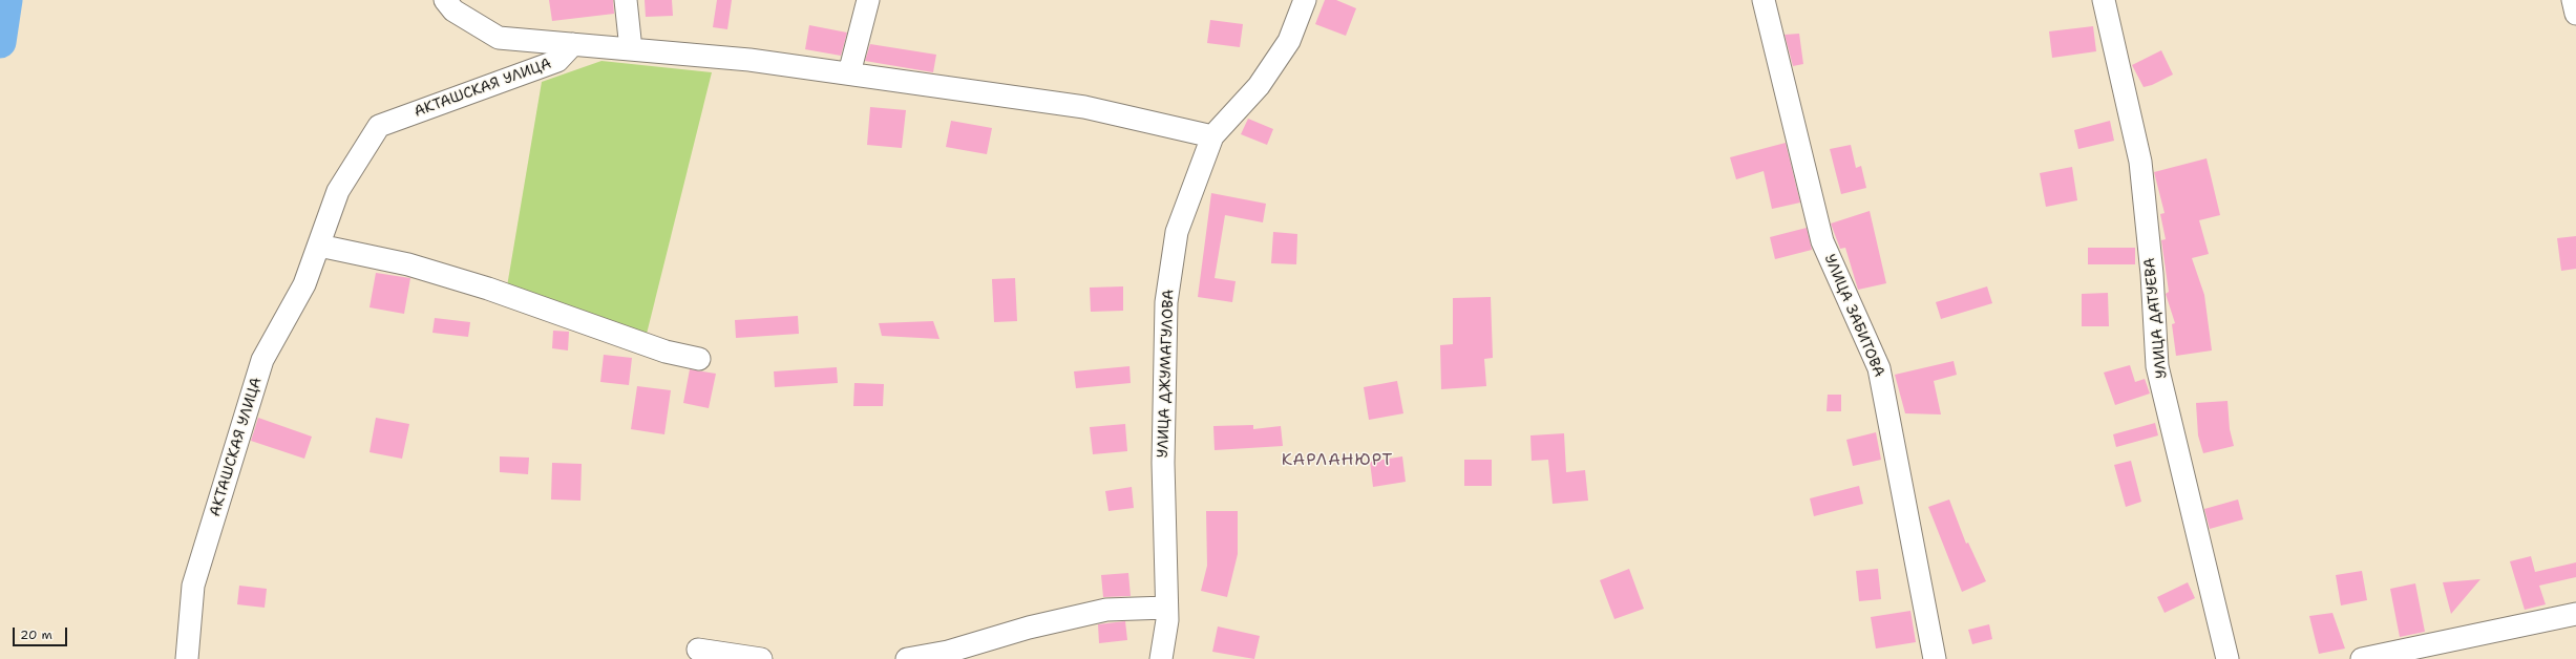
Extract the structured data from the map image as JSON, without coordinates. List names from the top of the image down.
{
  "streets": {
    "street": [
      "АКТАШСКАЯ УЛИЦА",
      "УЛИЦА ЗАБИТОВА",
      "УЛИЦА ДАТУЕВА",
      "УЛИЦА ДЖУМАГУЛОВА"
    ]
  },
  "districts": ["КАРЛАНЮРТ"],
  "scale_bar": "20 m"
}
